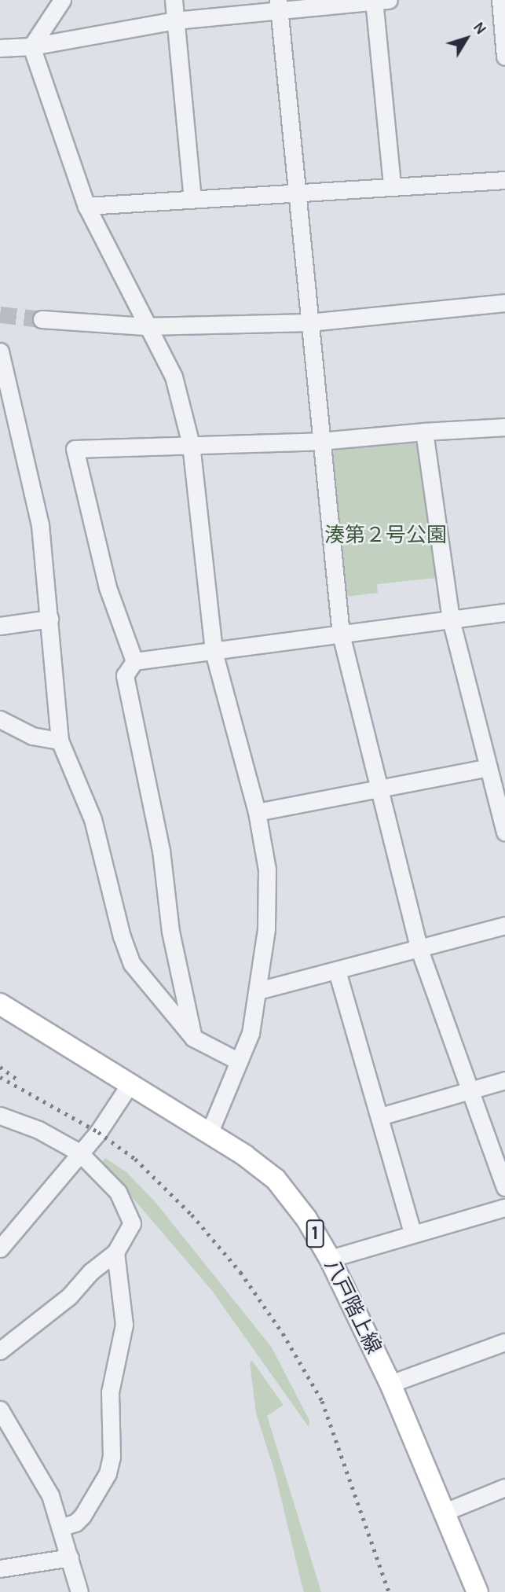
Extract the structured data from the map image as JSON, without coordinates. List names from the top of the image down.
{
  "streets": {
    "main road": ["1", "八戸階上線"]
  },
  "parks": ["湊第２号公園"],
  "north": "top right"
}
